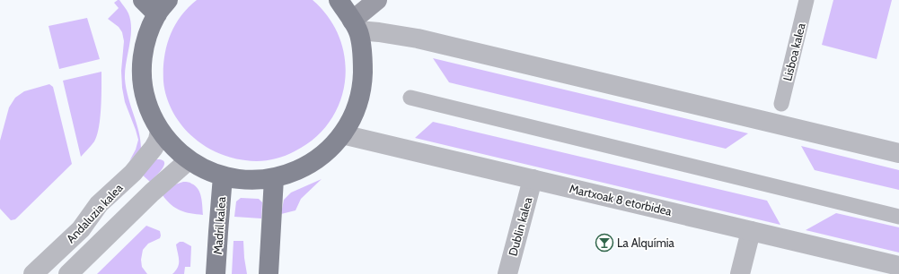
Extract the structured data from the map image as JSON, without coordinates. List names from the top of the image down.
{
  "streets": {
    "main road": ["Madril kalea"],
    "street": [
      "Lisboa kalea",
      "Martxoak 8 etorbidea",
      "Andaluzia kalea",
      "Dublin kalea"
    ]
  },
  "crossings": [
    ["Martxoak 8 etorbidea", "Dublin kalea"]
  ],
  "places": {
    "bar": ["La Alquímia"]
  }
}
